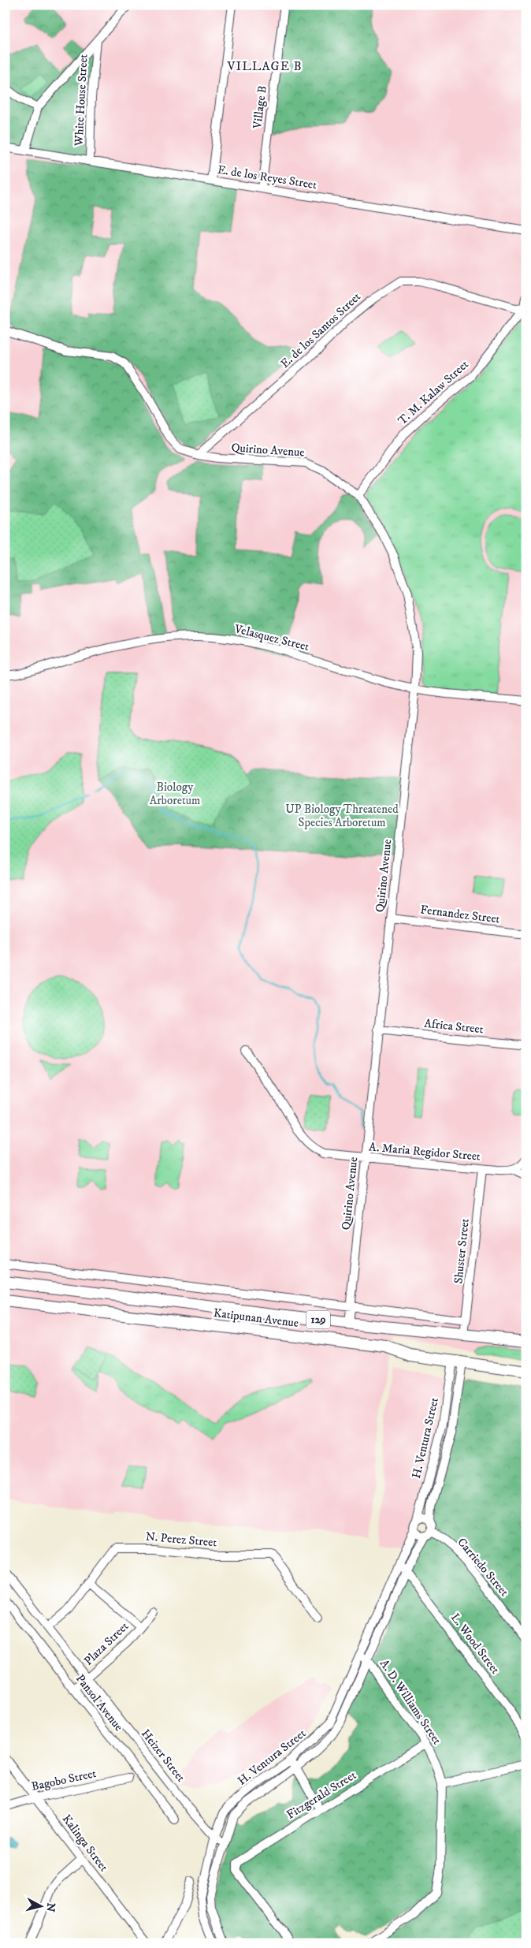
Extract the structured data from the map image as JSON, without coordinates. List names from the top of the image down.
{
  "streets": {
    "main road": ["Katipunan Avenue", "129"],
    "street": [
      "White House Street",
      "Village B",
      "E. de los Reyes Street",
      "E. de los Santos Street",
      "T. M. Kalaw Street",
      "Quirino Avenue",
      "Velasquez Street",
      "Fernandez Street",
      "Africa Street",
      "A. Maria Regidor Street",
      "Shuster Street",
      "H. Ventura Street",
      "N. Perez Street",
      "Carriedo Street",
      "Plaza Street",
      "L. Wood Street",
      "A. D. Williams Street",
      "Pansol Avenue",
      "Heizer Street",
      "Bagobo Street",
      "Fitzgerald Street",
      "Kalinga Street"
    ]
  },
  "crossings": [
    ["White House Street", "E. de los Reyes Street"],
    ["Village B", "E. de los Reyes Street"],
    ["E. de los Santos Street", "T. M. Kalaw Street"],
    ["E. de los Santos Street", "Quirino Avenue"],
    ["T. M. Kalaw Street", "Quirino Avenue"],
    ["Quirino Avenue", "Velasquez Street"],
    ["Quirino Avenue", "Fernandez Street"],
    ["Quirino Avenue", "Africa Street"],
    ["Quirino Avenue", "A. Maria Regidor Street"],
    ["Quirino Avenue", "Katipunan Avenue"],
    ["A. Maria Regidor Street", "Shuster Street"],
    ["Shuster Street", "Katipunan Avenue"],
    ["Katipunan Avenue", "H. Ventura Street"],
    ["H. Ventura Street", "Carriedo Street"],
    ["H. Ventura Street", "L. Wood Street"],
    ["H. Ventura Street", "A. D. Williams Street"],
    ["H. Ventura Street", "Heizer Street"],
    ["N. Perez Street", "Pansol Avenue"],
    ["Plaza Street", "Pansol Avenue"],
    ["Plaza Street", "Heizer Street"],
    ["A. D. Williams Street", "Fitzgerald Street"],
    ["Pansol Avenue", "Heizer Street"],
    ["Bagobo Street", "Kalinga Street"]
  ],
  "districts": ["VILLAGE B"],
  "parks": ["Biology Arboretum", "UP Biology Threatened Species Arboretum"],
  "north": "right"
}
